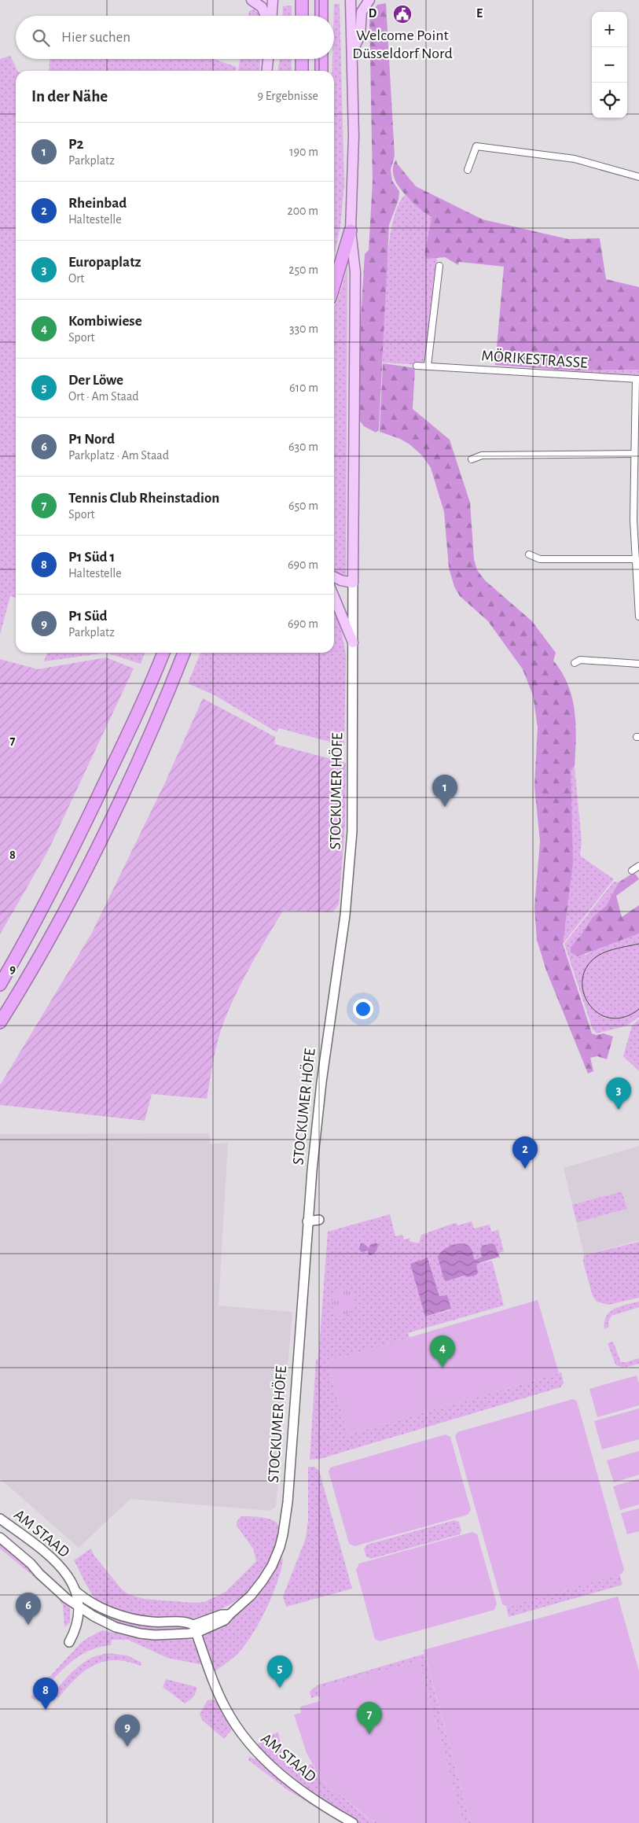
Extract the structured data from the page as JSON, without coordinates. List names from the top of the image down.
{
  "streets": {
    "street": ["MÖRIKESTRASSE", "STOCKUMER HÖFE", "AM STAAD"]
  },
  "crossings": [
    ["STOCKUMER HÖFE", "AM STAAD"]
  ],
  "places": {
    "public building": ["Welcome Point Düsseldorf Nord"]
  },
  "page": {
    "map_buttons": ["+", "−"],
    "search": "Hier suchen",
    "heading": ["In der Nähe", "9 Ergebnisse"],
    "list": [
      {
        "mark": "1",
        "name": "P2",
        "note": "Parkplatz",
        "value": "190 m"
      },
      {
        "mark": "2",
        "name": "Rheinbad",
        "note": "Haltestelle",
        "value": "200 m"
      },
      {
        "mark": "3",
        "name": "Europaplatz",
        "note": "Ort",
        "value": "250 m"
      },
      {
        "mark": "4",
        "name": "Kombiwiese",
        "note": "Sport",
        "value": "330 m"
      },
      {
        "mark": "5",
        "name": "Der Löwe",
        "note": "Ort · Am Staad",
        "value": "610 m"
      },
      {
        "mark": "6",
        "name": "P1 Nord",
        "note": "Parkplatz · Am Staad",
        "value": "630 m"
      },
      {
        "mark": "7",
        "name": "Tennis Club Rheinstadion",
        "note": "Sport",
        "value": "650 m"
      },
      {
        "mark": "8",
        "name": "P1 Süd 1",
        "note": "Haltestelle",
        "value": "690 m"
      },
      {
        "mark": "9",
        "name": "P1 Süd",
        "note": "Parkplatz",
        "value": "690 m"
      }
    ],
    "pins": [
      "1",
      "3",
      "2",
      "4",
      "6",
      "5",
      "8",
      "7",
      "9"
    ]
  },
  "grid": {
    "columns": ["D", "E"],
    "rows": ["7", "8", "9"]
  }
}
